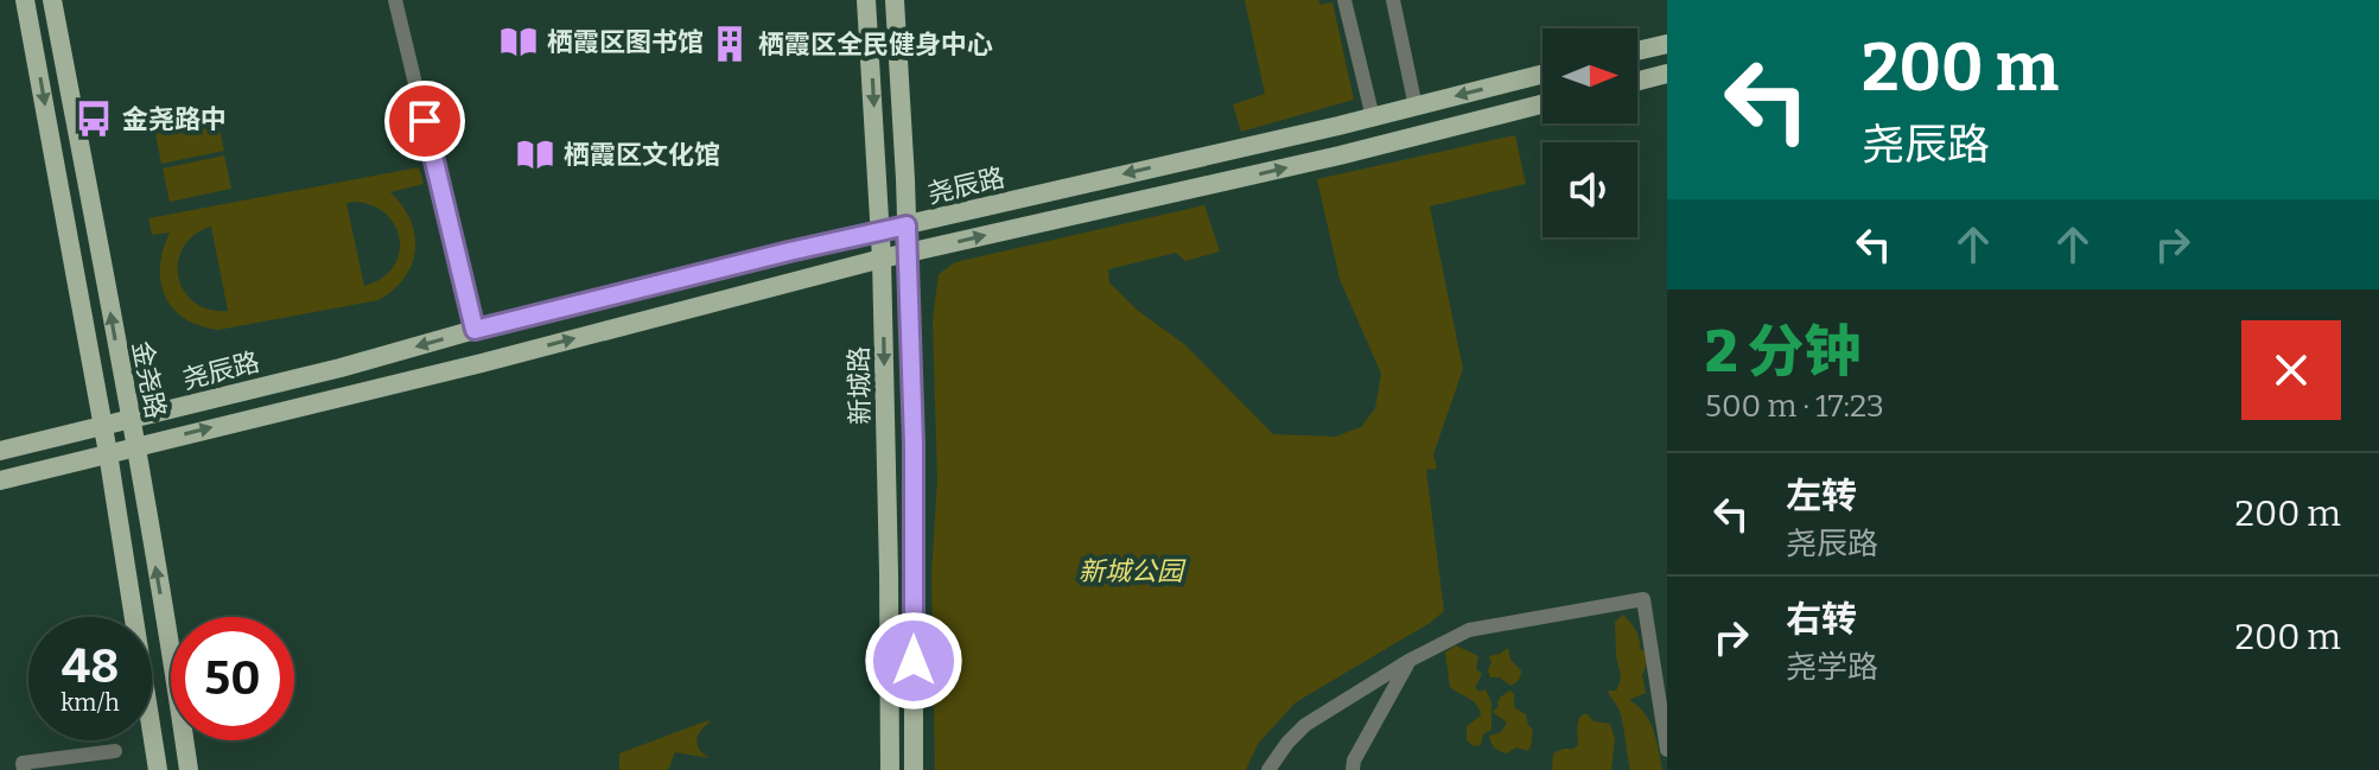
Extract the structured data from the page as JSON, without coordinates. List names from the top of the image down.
{
  "streets": {
    "main road": ["尧辰路", "金尧路", "新城路"]
  },
  "crossings": [
    ["尧辰路", "金尧路"],
    ["尧辰路", "新城路"]
  ],
  "parks": ["新城公园"],
  "places": {
    "library": ["栖霞区图书馆", "栖霞区文化馆"],
    "building": ["栖霞区全民健身中心"],
    "bus stop": ["金尧路中"]
  },
  "north": "right",
  "page": {
    "turn": ["200 m", "尧辰路"],
    "heading": ["2 分钟", "500 m · 17:23"],
    "list": [
      {
        "name": "左转",
        "note": "尧辰路",
        "value": "200 m"
      },
      {
        "name": "右转",
        "note": "尧学路",
        "value": "200 m"
      }
    ],
    "speed": "48 km/h",
    "limit": "50"
  }
}
